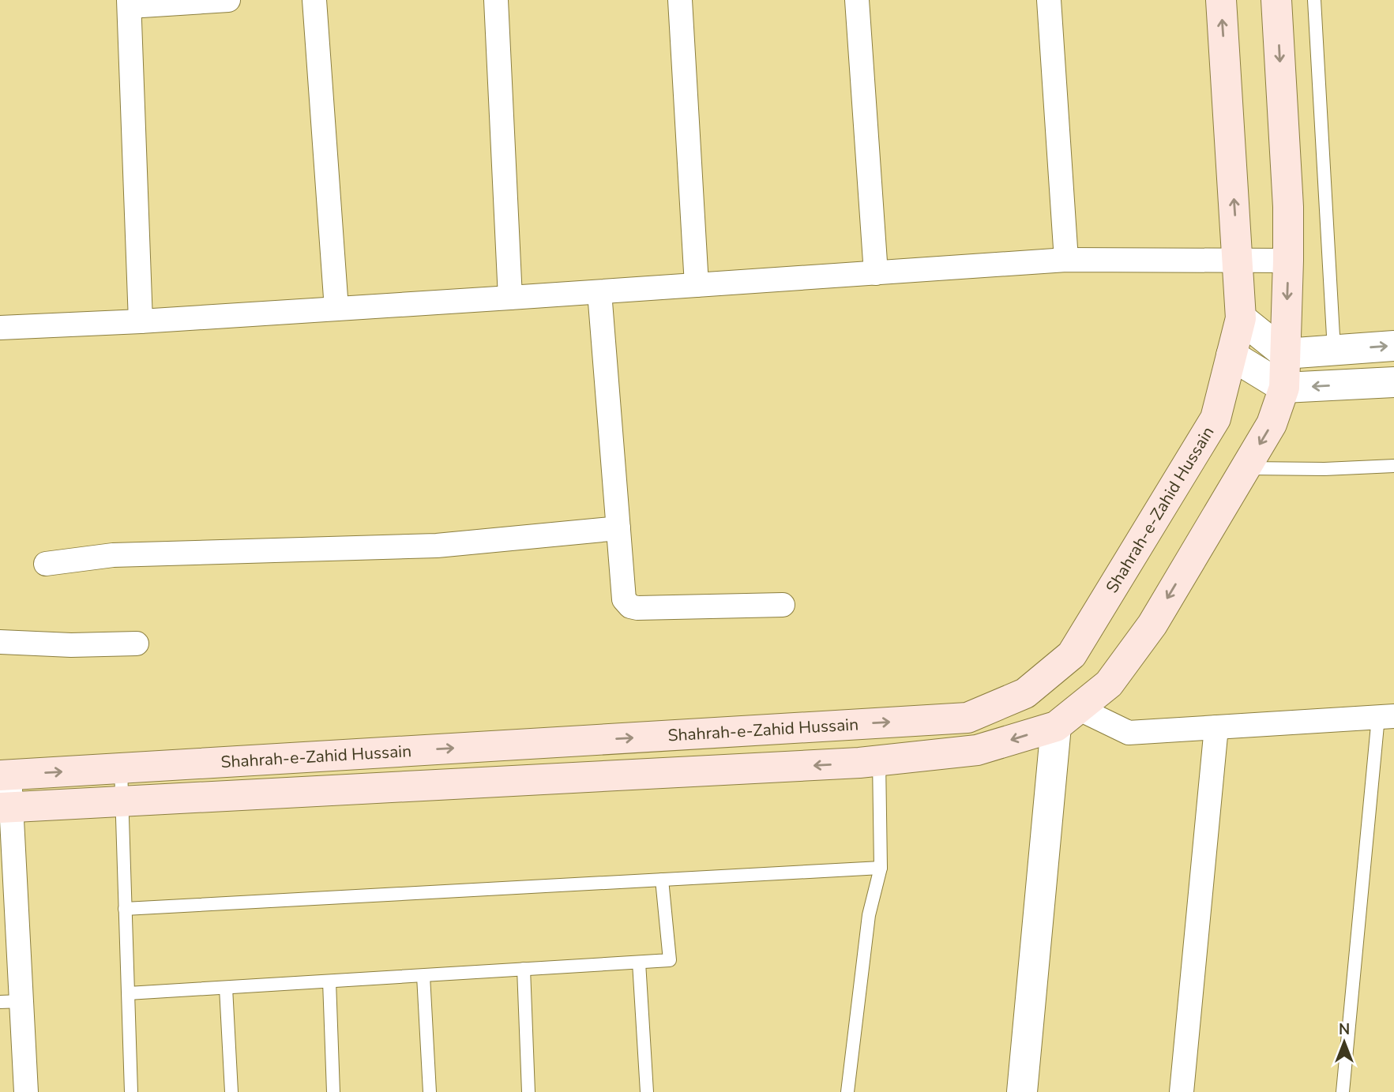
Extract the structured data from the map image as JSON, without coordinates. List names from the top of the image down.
{
  "streets": {
    "main road": ["Shahrah-e-Zahid Hussain"]
  },
  "north": "top"
}
